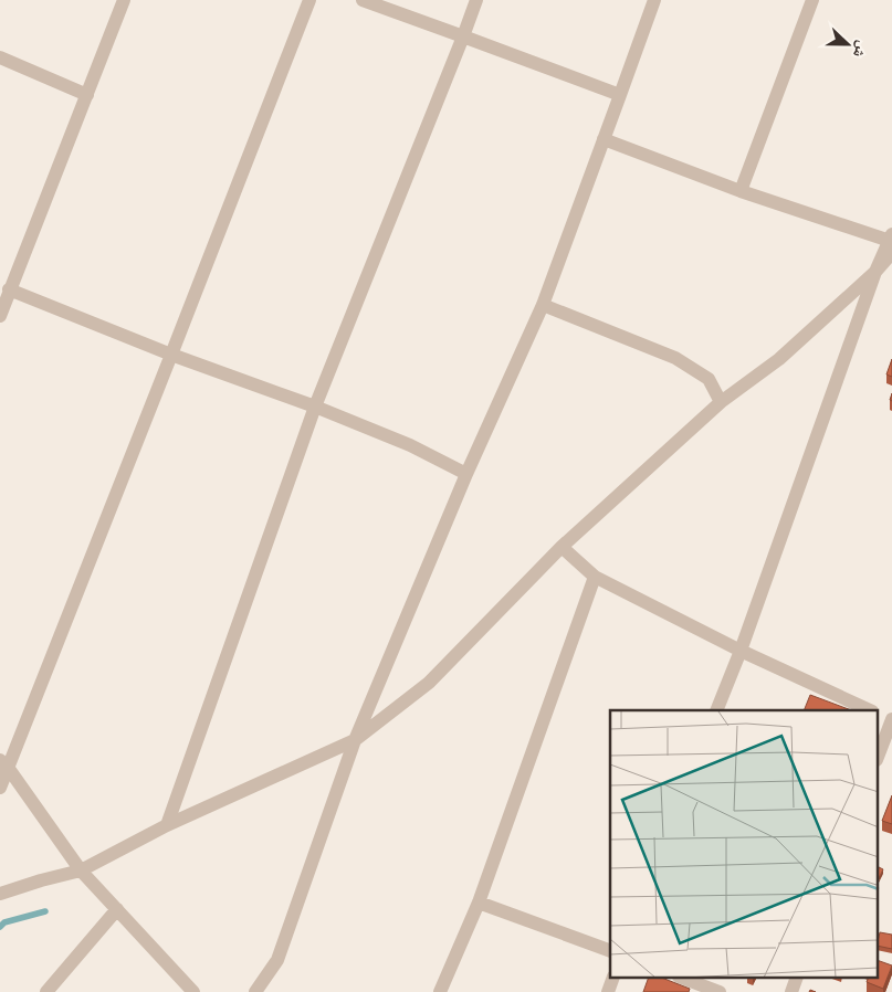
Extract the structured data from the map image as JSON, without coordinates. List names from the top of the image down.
{
  "north": "right"
}
